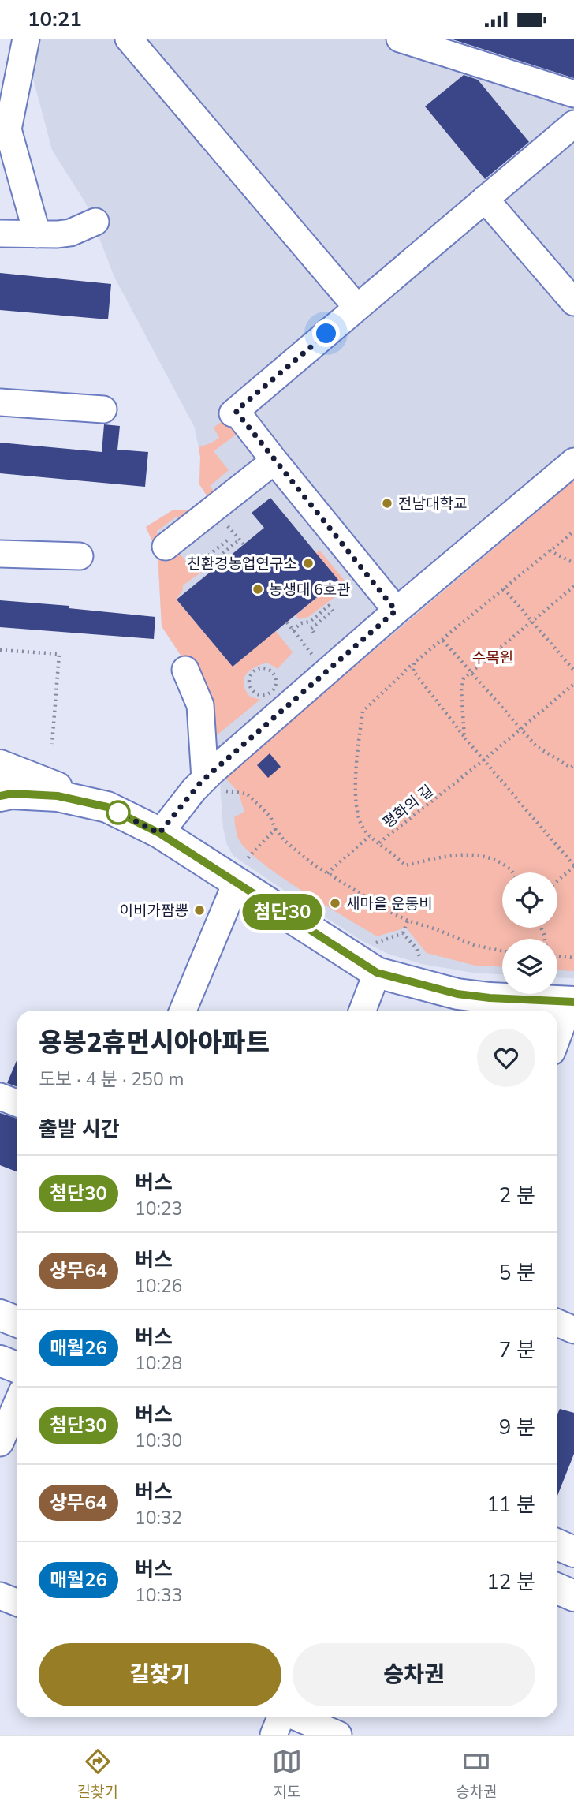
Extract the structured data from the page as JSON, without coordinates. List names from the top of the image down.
{
  "streets": {
    "path": ["평화의 길"]
  },
  "parks": ["수목원"],
  "places": [
    "전남대학교",
    "친환경농업연구소",
    "농생대 6호관",
    "새마을 운동비",
    "이비가짬뽕"
  ],
  "lines": ["bus line 첨단30"],
  "page": {
    "status": "10:21",
    "on_map": "첨단30",
    "heading": [
      ["용봉2휴먼시아아파트", "도보 · 4 분 · 250 m"],
      "출발 시간"
    ],
    "list": [
      {
        "mark": "첨단30",
        "name": "버스",
        "note": "10:23",
        "value": "2 분"
      },
      {
        "mark": "상무64",
        "name": "버스",
        "note": "10:26",
        "value": "5 분"
      },
      {
        "mark": "매월26",
        "name": "버스",
        "note": "10:28",
        "value": "7 분"
      },
      {
        "mark": "첨단30",
        "name": "버스",
        "note": "10:30",
        "value": "9 분"
      },
      {
        "mark": "상무64",
        "name": "버스",
        "note": "10:32",
        "value": "11 분"
      },
      {
        "mark": "매월26",
        "name": "버스",
        "note": "10:33",
        "value": "12 분"
      }
    ],
    "buttons": ["길찾기", "승차권"],
    "tabs": ["길찾기", "지도", "승차권"]
  }
}
